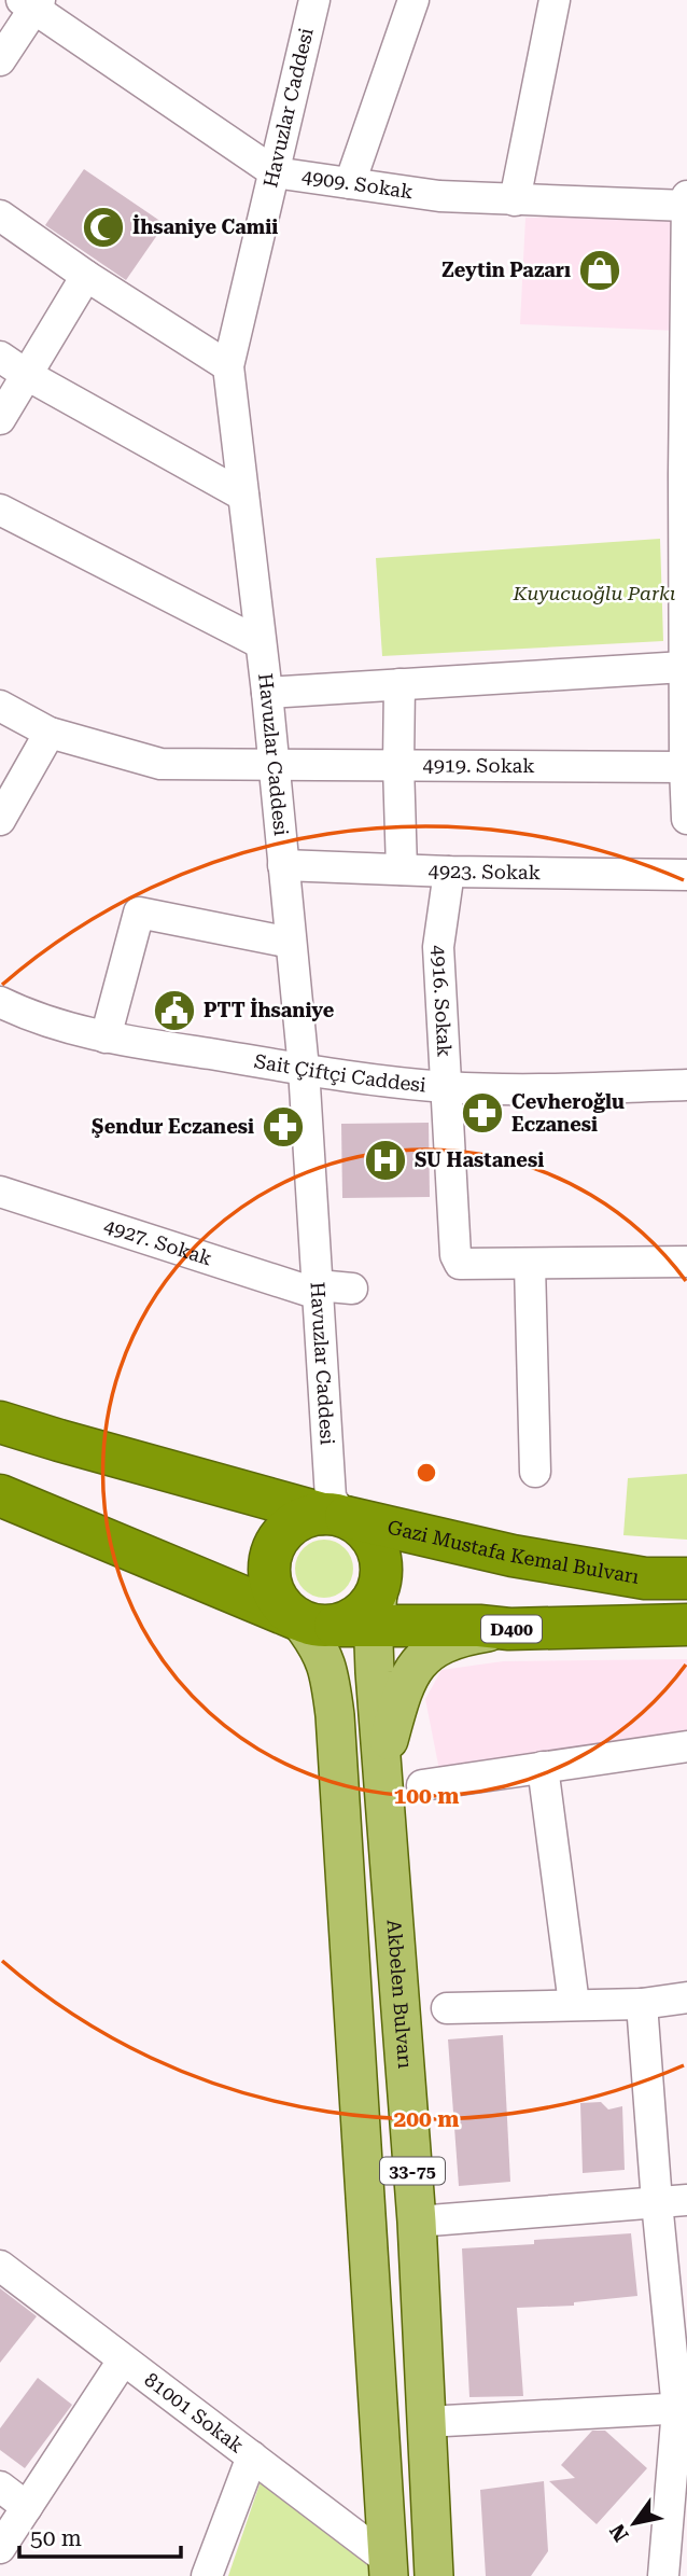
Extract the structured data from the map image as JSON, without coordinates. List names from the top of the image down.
{
  "streets": {
    "highway": ["Gazi Mustafa Kemal Bulvarı", "D400"],
    "main road": ["Akbelen Bulvarı", "33-75"],
    "street": [
      "Havuzlar Caddesi",
      "4909. Sokak",
      "4919. Sokak",
      "4923. Sokak",
      "4916. Sokak",
      "Sait Çiftçi Caddesi",
      "4927. Sokak",
      "81001 Sokak"
    ]
  },
  "crossings": [
    ["Havuzlar Caddesi", "4909. Sokak"],
    ["Havuzlar Caddesi", "4919. Sokak"],
    ["Havuzlar Caddesi", "4923. Sokak"],
    ["Havuzlar Caddesi", "Sait Çiftçi Caddesi"],
    ["Havuzlar Caddesi", "4927. Sokak"],
    ["Havuzlar Caddesi", "Gazi Mustafa Kemal Bulvarı"],
    ["Havuzlar Caddesi", "D400"],
    ["Havuzlar Caddesi", "Akbelen Bulvarı"],
    ["Havuzlar Caddesi", "33-75"],
    ["4923. Sokak", "4916. Sokak"],
    ["4916. Sokak", "Sait Çiftçi Caddesi"],
    ["Gazi Mustafa Kemal Bulvarı", "D400"],
    ["Gazi Mustafa Kemal Bulvarı", "Akbelen Bulvarı"],
    ["Gazi Mustafa Kemal Bulvarı", "33-75"],
    ["D400", "Akbelen Bulvarı"],
    ["D400", "33-75"],
    ["Akbelen Bulvarı", "33-75"],
    ["33-75", "81001 Sokak"]
  ],
  "parks": ["Kuyucuoğlu Parkı"],
  "places": {
    "mosque": ["İhsaniye Camii"],
    "shop": ["Zeytin Pazarı"],
    "public building": ["PTT İhsaniye"],
    "pharmacy": ["Cevheroğlu Eczanesi", "Şendur Eczanesi"],
    "hospital": ["SU Hastanesi"]
  },
  "scale_bar": "50 m",
  "north": "bottom left",
  "rings": ["100 m", "200 m"]
}
